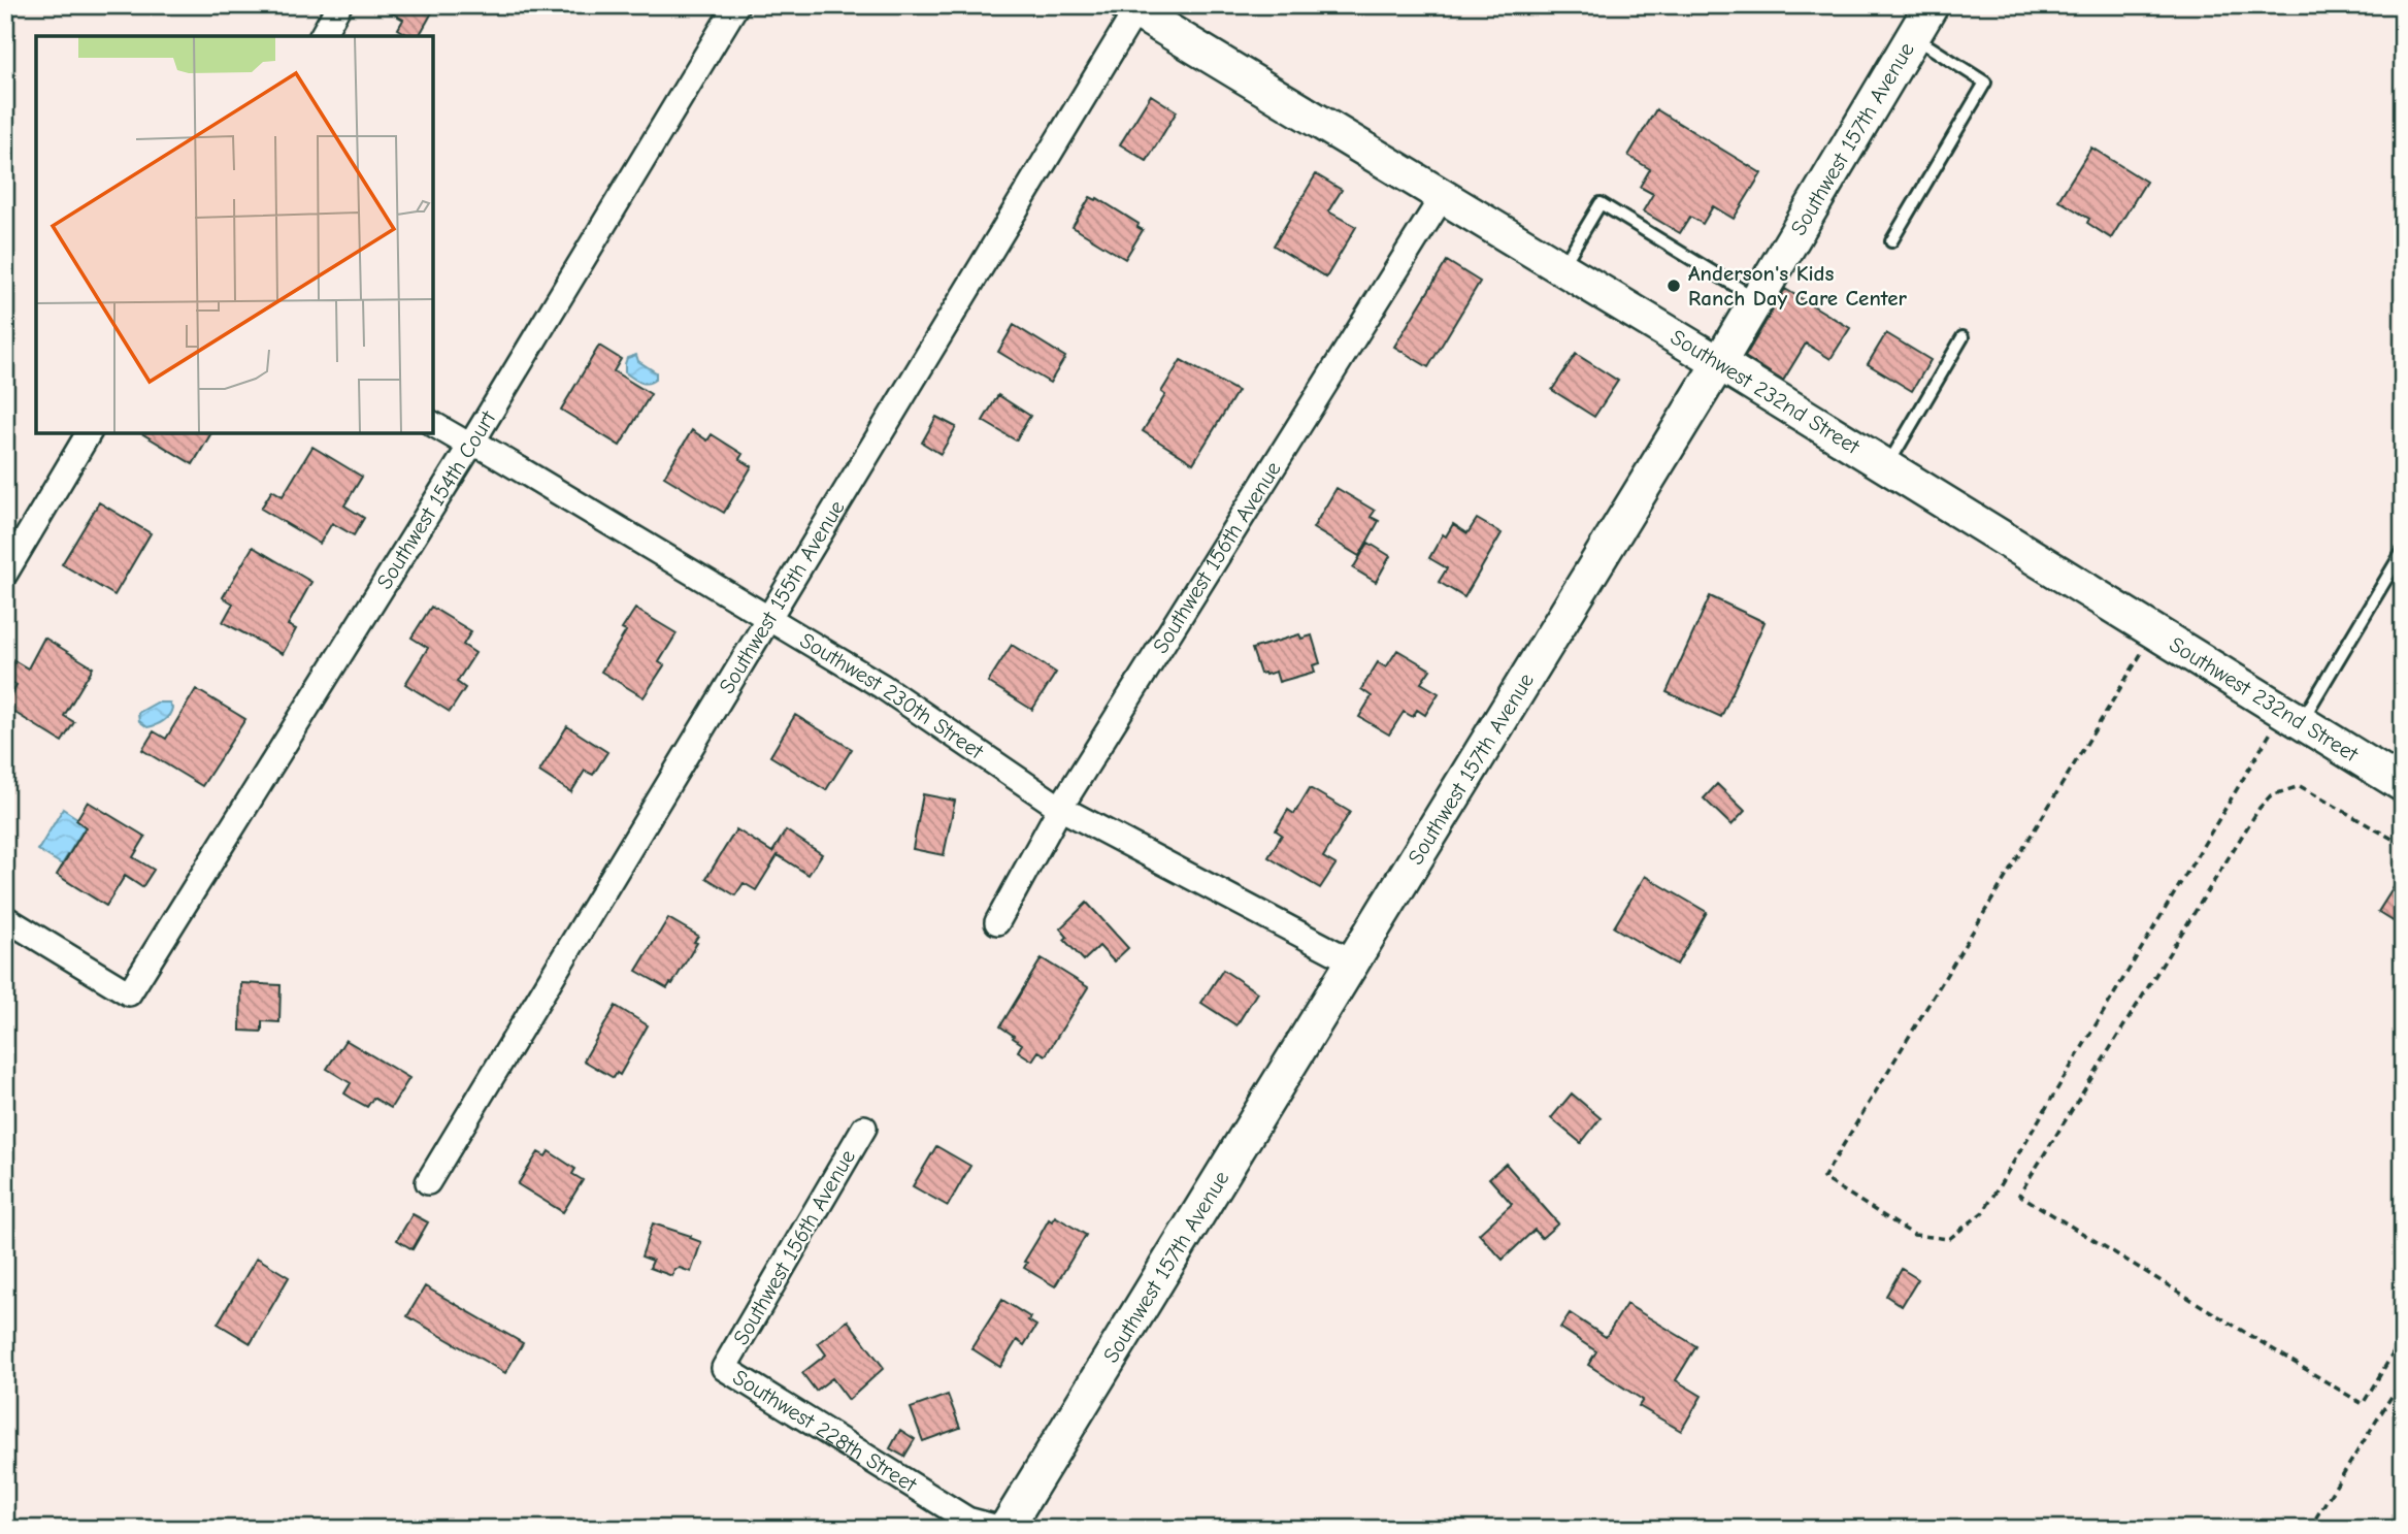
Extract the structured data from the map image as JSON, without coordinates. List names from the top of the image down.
{
  "streets": {
    "street": [
      "Southwest 157th Avenue",
      "Southwest 232nd Street",
      "Southwest 154th Court",
      "Southwest 156th Avenue",
      "Southwest 155th Avenue",
      "Southwest 230th Street",
      "Southwest 228th Street"
    ]
  },
  "crossings": [
    ["Southwest 157th Avenue", "Southwest 232nd Street"],
    ["Southwest 157th Avenue", "Southwest 230th Street"],
    ["Southwest 157th Avenue", "Southwest 228th Street"],
    ["Southwest 232nd Street", "Southwest 156th Avenue"],
    ["Southwest 232nd Street", "Southwest 155th Avenue"],
    ["Southwest 154th Court", "Southwest 230th Street"],
    ["Southwest 156th Avenue", "Southwest 230th Street"],
    ["Southwest 156th Avenue", "Southwest 228th Street"],
    ["Southwest 155th Avenue", "Southwest 230th Street"]
  ],
  "places": ["Anderson's Kids Ranch Day Care Center"]
}
